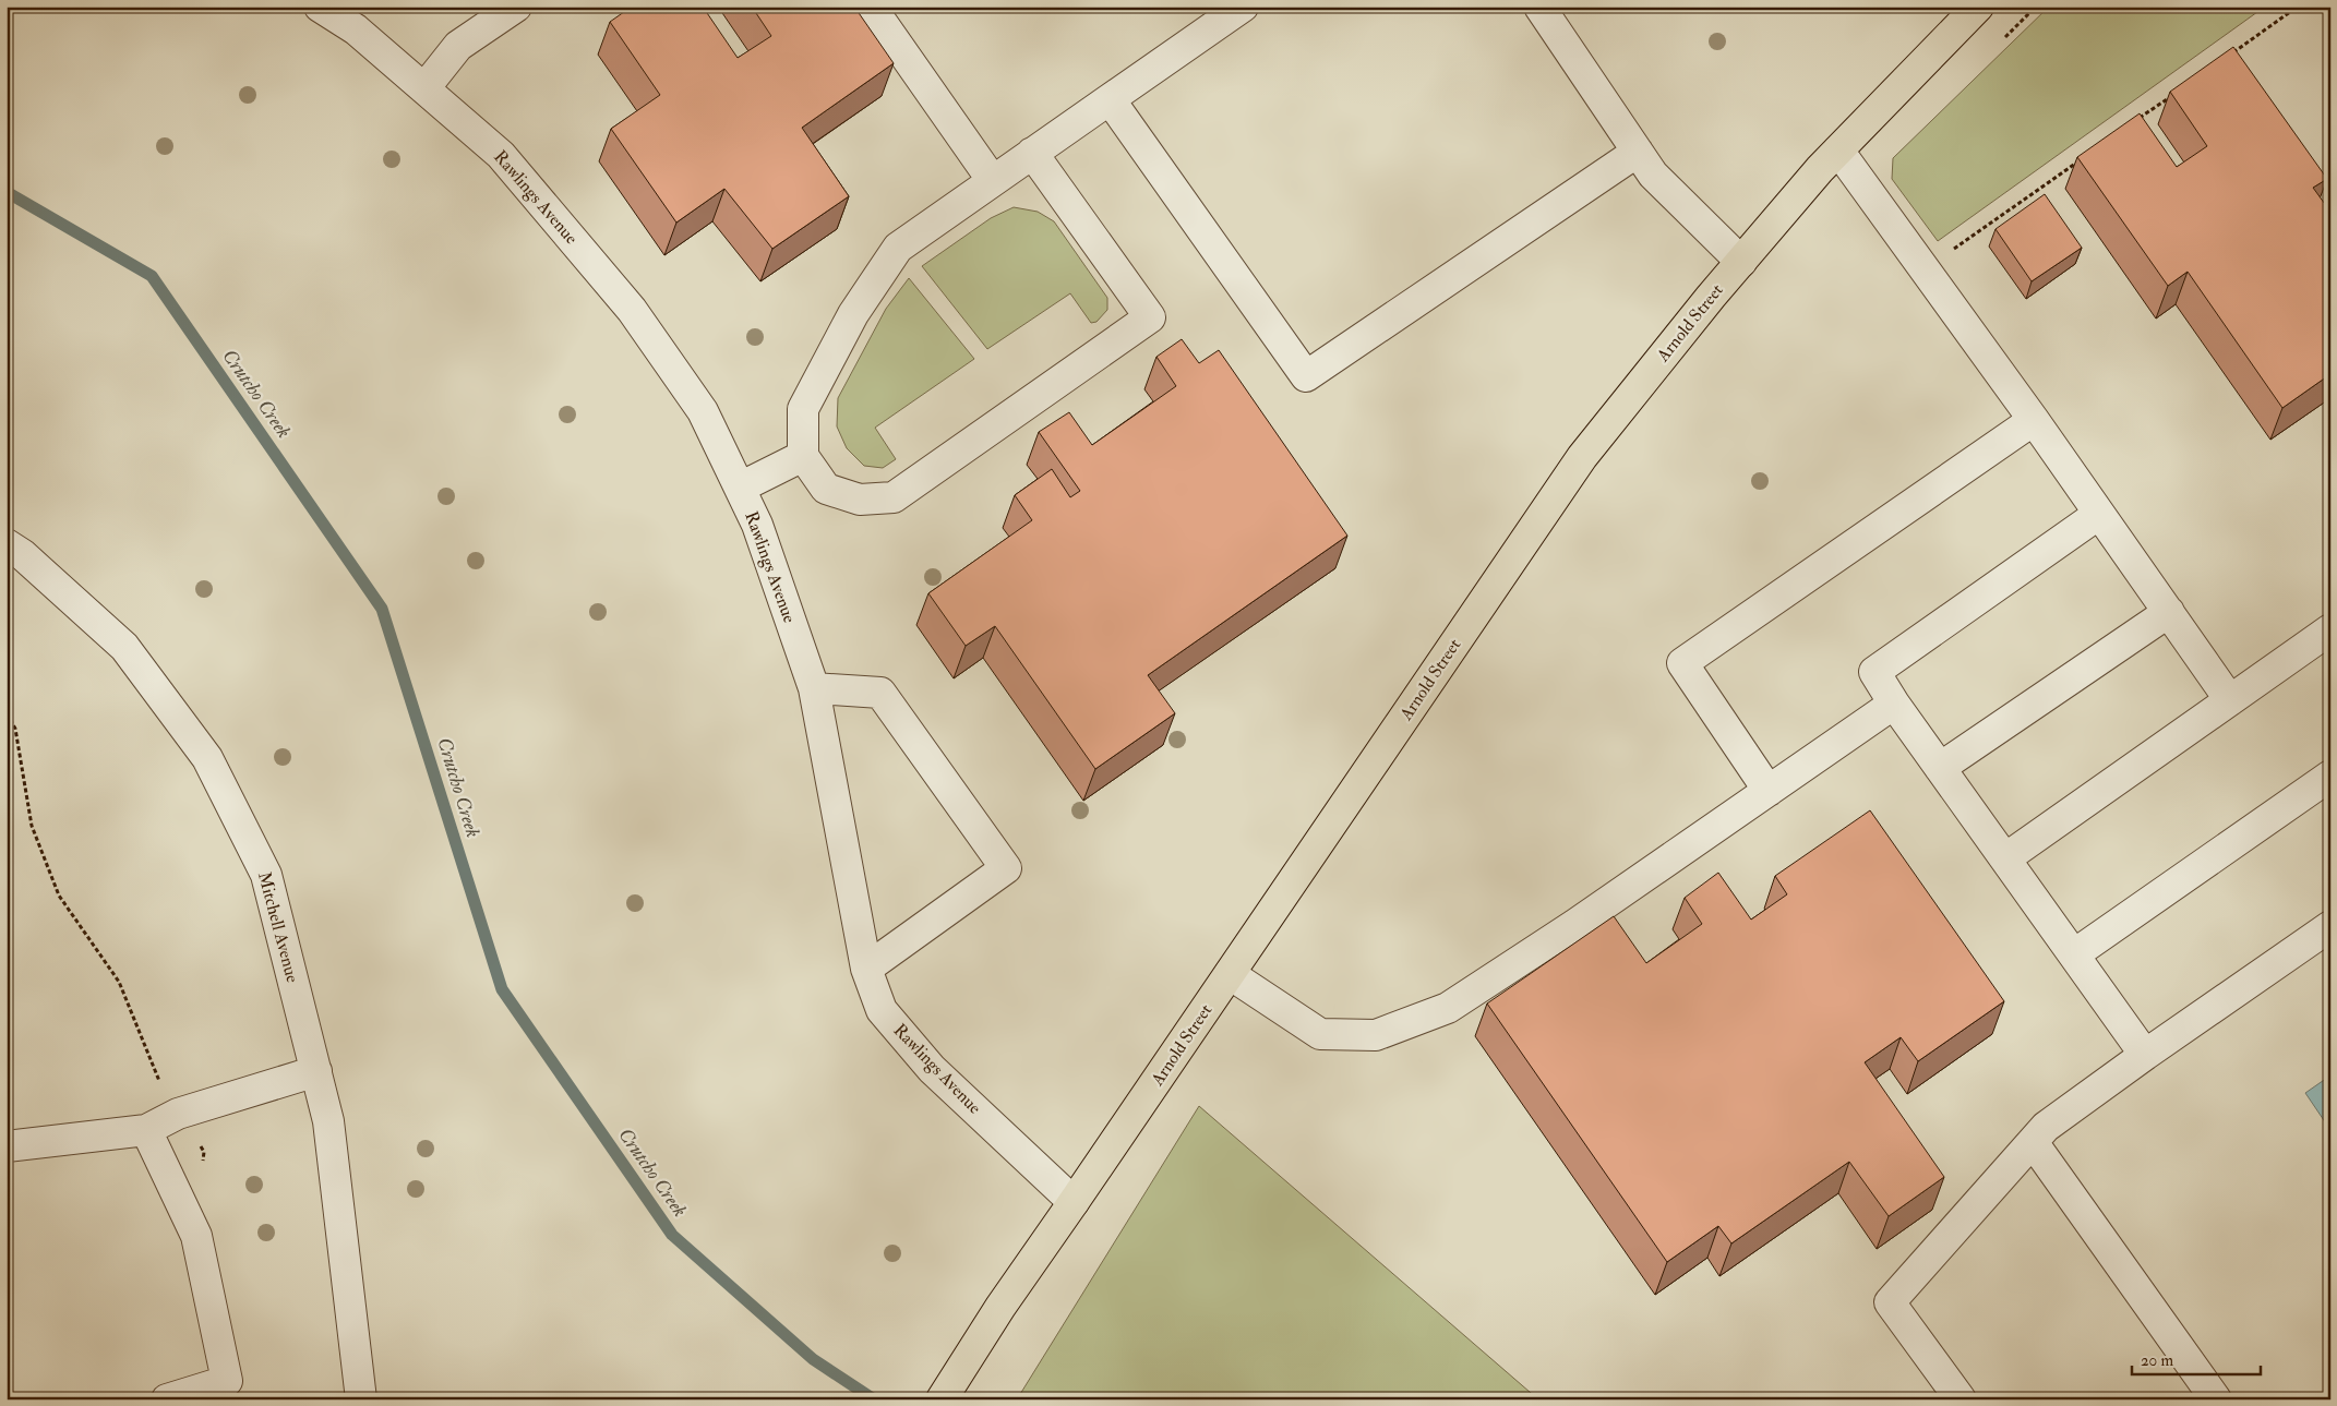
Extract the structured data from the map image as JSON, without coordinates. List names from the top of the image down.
{
  "streets": {
    "main road": ["Arnold Street"],
    "street": ["Rawlings Avenue", "Mitchell Avenue"]
  },
  "crossings": [
    ["Rawlings Avenue", "Arnold Street"]
  ],
  "water": ["Crutcho Creek"],
  "scale_bar": "20 m"
}
